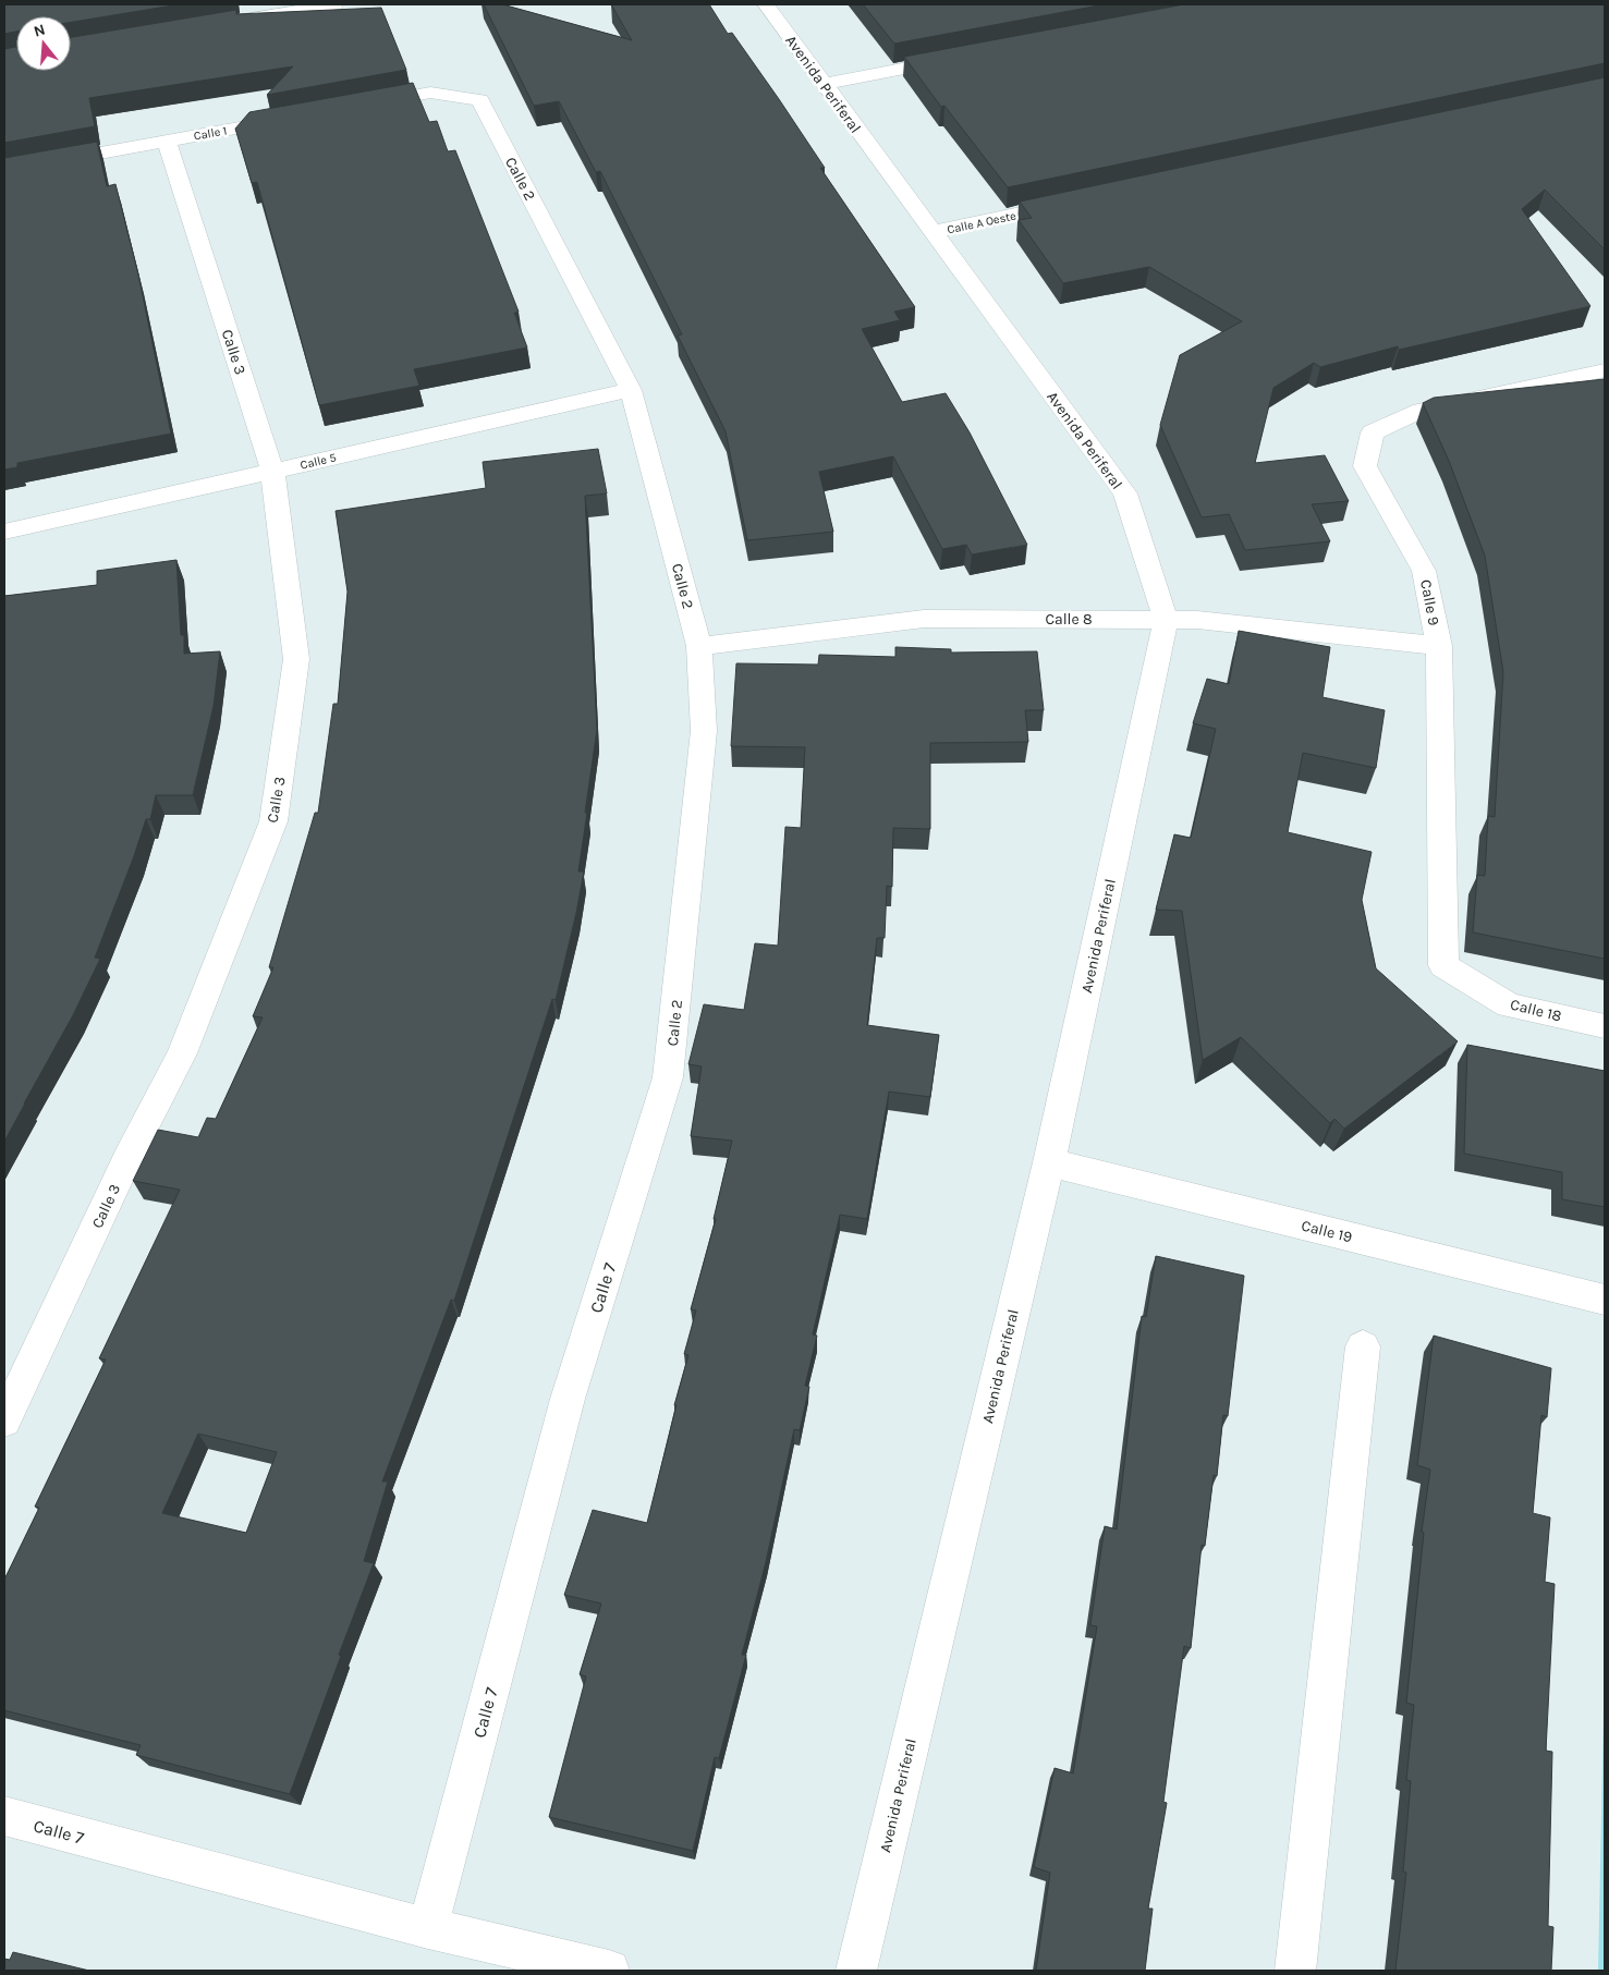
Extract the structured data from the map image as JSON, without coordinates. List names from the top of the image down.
{
  "streets": {
    "street": [
      "Avenida Periferal",
      "Calle 1",
      "Calle 2",
      "Calle A Oeste",
      "Calle 3",
      "Calle 5",
      "Calle 9",
      "Calle 8",
      "Calle 18",
      "Calle 19",
      "Calle 7"
    ]
  },
  "crossings": [
    ["Avenida Periferal", "Calle A Oeste"],
    ["Avenida Periferal", "Calle 8"],
    ["Avenida Periferal", "Calle 19"],
    ["Calle 1", "Calle 3"],
    ["Calle 2", "Calle 5"],
    ["Calle 2", "Calle 8"],
    ["Calle 2", "Calle 7"],
    ["Calle 3", "Calle 5"],
    ["Calle 9", "Calle 8"],
    ["Calle 9", "Calle 18"]
  ],
  "north": "top"
}
